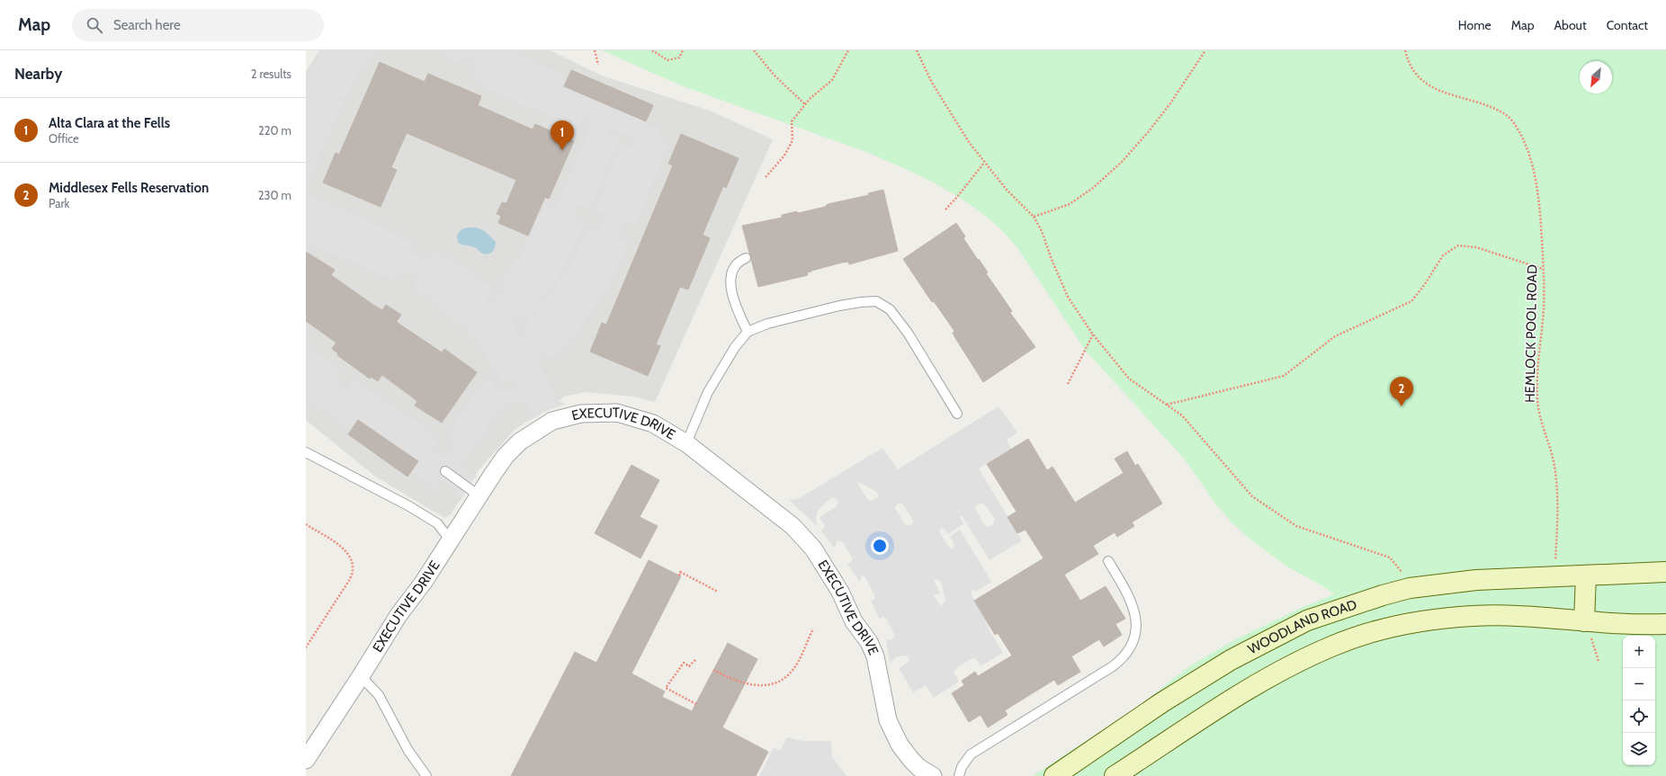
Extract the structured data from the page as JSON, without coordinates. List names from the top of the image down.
{
  "streets": {
    "main road": ["WOODLAND ROAD"],
    "street": ["EXECUTIVE DRIVE"],
    "path": ["HEMLOCK POOL ROAD"]
  },
  "crossings": [
    ["HEMLOCK POOL ROAD", "WOODLAND ROAD"]
  ],
  "north": "bottom left",
  "page": {
    "header": "Map",
    "search": "Search here",
    "nav": [
      "Home",
      "Map",
      "About",
      "Contact"
    ],
    "heading": ["Nearby", "2 results"],
    "list": [
      {
        "mark": "1",
        "name": "Alta Clara at the Fells",
        "note": "Office",
        "value": "220 m"
      },
      {
        "mark": "2",
        "name": "Middlesex Fells Reservation",
        "note": "Park",
        "value": "230 m"
      }
    ],
    "pins": ["1", "2"],
    "map_buttons": ["+", "−"]
  }
}
